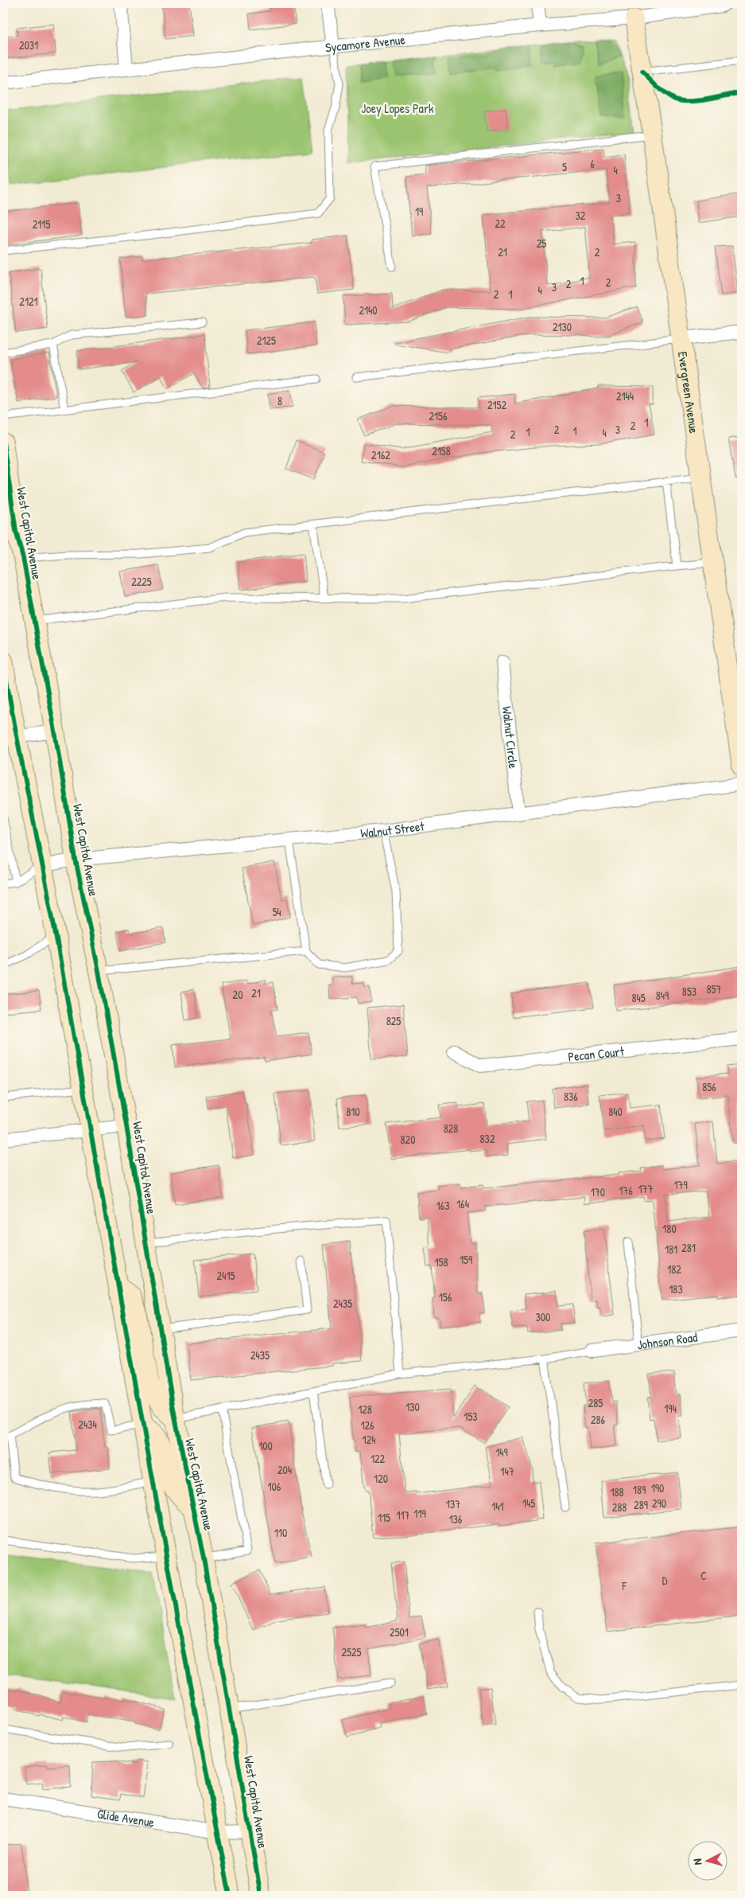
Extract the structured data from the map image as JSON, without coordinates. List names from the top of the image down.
{
  "streets": {
    "main road": ["Evergreen Avenue", "West Capitol Avenue"],
    "street": [
      "Sycamore Avenue",
      "Walnut Circle",
      "Walnut Street",
      "Pecan Court",
      "Johnson Road",
      "Glide Avenue"
    ]
  },
  "crossings": [
    ["Sycamore Avenue", "Evergreen Avenue"],
    ["West Capitol Avenue", "Walnut Street"],
    ["West Capitol Avenue", "Glide Avenue"],
    ["Walnut Circle", "Walnut Street"]
  ],
  "parks": ["Joey Lopes Park"],
  "house_numbers": [
    "2031",
    "6",
    "5",
    "4",
    "3",
    "19",
    "32",
    "22",
    "2115",
    "25",
    "21",
    "2",
    "1",
    "2",
    "2",
    "3",
    "4",
    "2",
    "1",
    "2121",
    "2140",
    "2130",
    "2125",
    "2144",
    "8",
    "2152",
    "2156",
    "1",
    "2",
    "2",
    "3",
    "1",
    "1",
    "4",
    "2",
    "2158",
    "2162",
    "2225",
    "54",
    "857",
    "853",
    "21",
    "20",
    "849",
    "845",
    "825",
    "856",
    "836",
    "810",
    "840",
    "828",
    "832",
    "820",
    "179",
    "177",
    "176",
    "170",
    "164",
    "163",
    "180",
    "281",
    "181",
    "159",
    "158",
    "182",
    "2415",
    "183",
    "156",
    "2435",
    "300",
    "2435",
    "285",
    "130",
    "194",
    "128",
    "153",
    "286",
    "2434",
    "126",
    "124",
    "100",
    "149",
    "122",
    "204",
    "147",
    "120",
    "106",
    "190",
    "189",
    "188",
    "145",
    "290",
    "137",
    "289",
    "141",
    "288",
    "119",
    "117",
    "115",
    "136",
    "110",
    "C",
    "D",
    "F",
    "2501",
    "2525"
  ],
  "north": "left"
}
